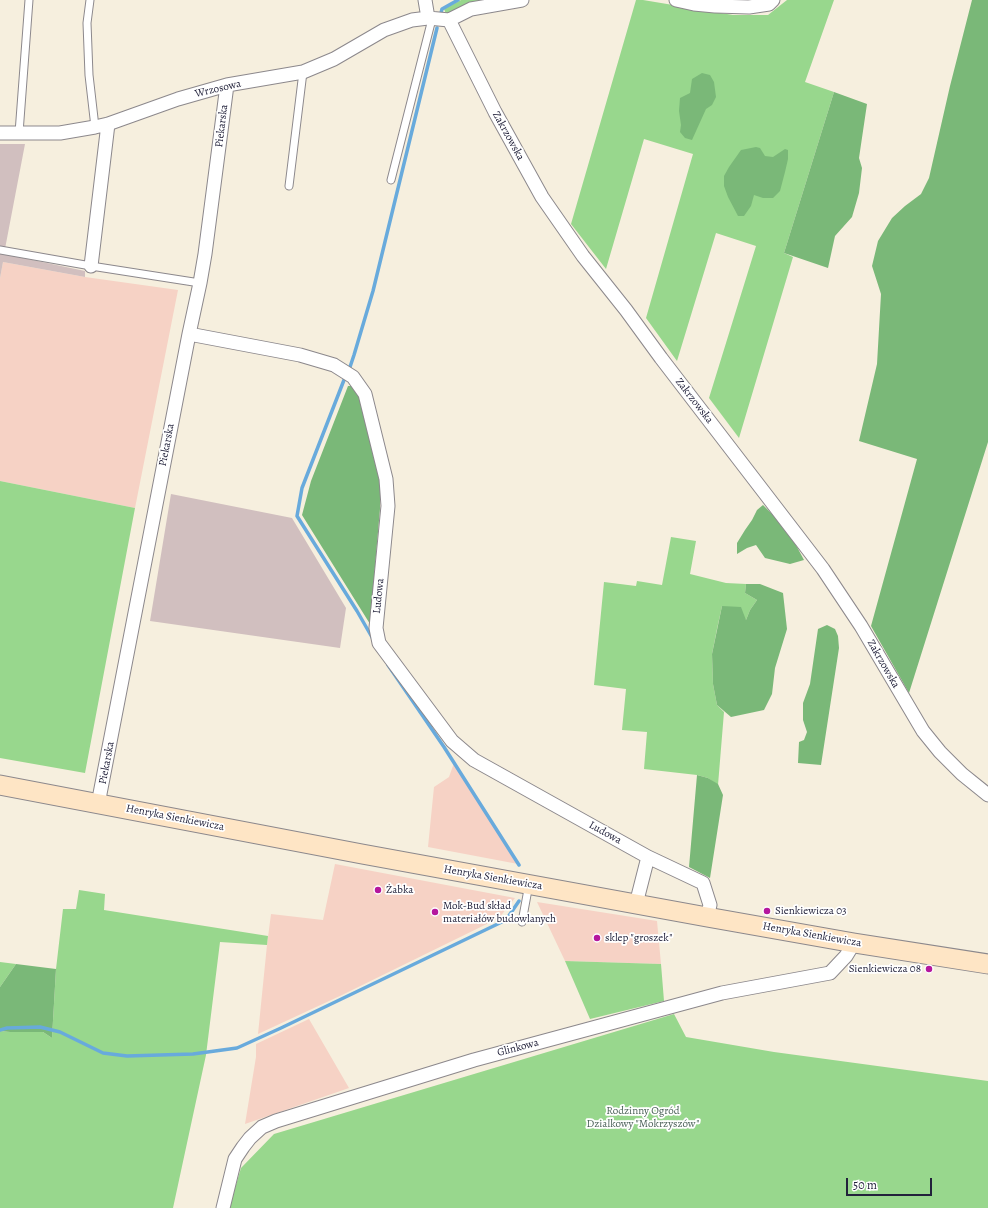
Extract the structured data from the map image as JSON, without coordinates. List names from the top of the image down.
{
  "streets": {
    "main road": ["Henryka Sienkiewicza"],
    "street": [
      "Wrzosowa",
      "Piekarska",
      "Zakrzowska",
      "Ludowa",
      "Glinkowa"
    ]
  },
  "crossings": [
    ["Wrzosowa", "Piekarska"],
    ["Piekarska", "Ludowa"],
    ["Piekarska", "Henryka Sienkiewicza"],
    ["Ludowa", "Henryka Sienkiewicza"],
    ["Henryka Sienkiewicza", "Glinkowa"]
  ],
  "parks": ["Rodzinny Ogród Dzialkowy \"Mokrzyszów\""],
  "places": [
    "Żabka",
    "Sienkiewicza 03",
    "Mok-Bud skład materiałów budowlanych",
    "sklep \"groszek\"",
    "Sienkiewicza 08"
  ],
  "scale_bar": "50 m"
}
